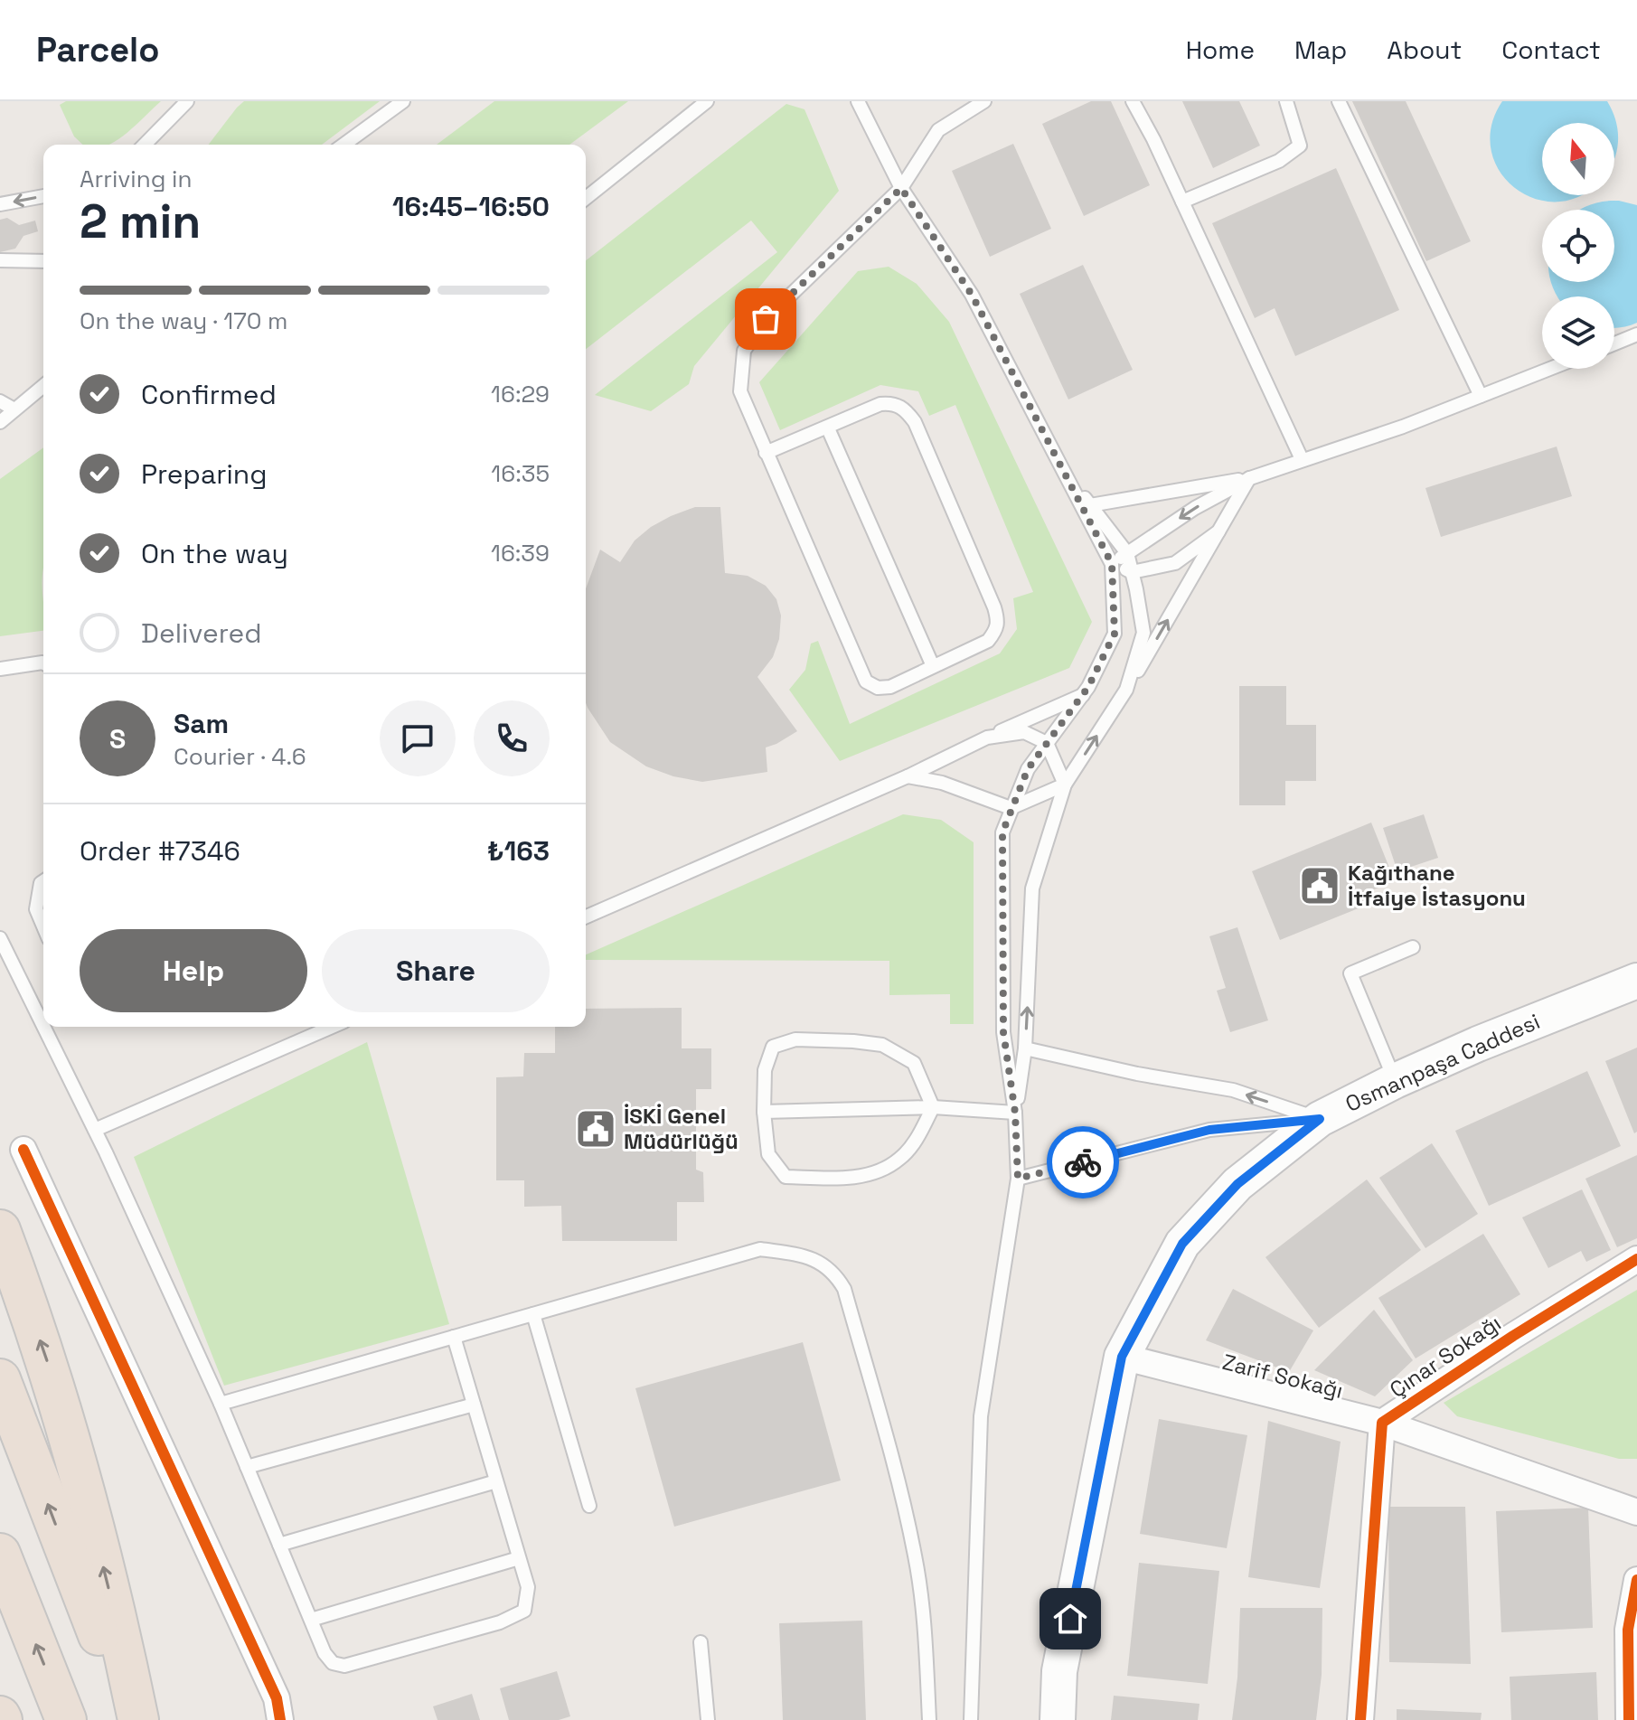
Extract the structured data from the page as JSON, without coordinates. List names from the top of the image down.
{
  "streets": {
    "main road": ["Osmanpaşa Caddesi"],
    "street": ["Çınar Sokağı", "Zarif Sokağı"]
  },
  "crossings": [
    ["Osmanpaşa Caddesi", "Zarif Sokağı"],
    ["Çınar Sokağı", "Zarif Sokağı"]
  ],
  "places": {
    "public building": ["Kağıthane İtfaiye İstasyonu", "İSKİ Genel Müdürlüğü"]
  },
  "north": "top",
  "page": {
    "header": "Parcelo",
    "nav": [
      "Home",
      "Map",
      "About",
      "Contact"
    ],
    "heading": ["2 min", "Arriving in", "16:45–16:50"],
    "panel": [
      "Sam",
      "Courier · 4.6",
      "Order #7346",
      "₺163"
    ],
    "bar": "On the way · 170 m",
    "list": [
      ["Confirmed", "16:29"],
      ["Preparing", "16:35"],
      ["On the way", "16:39"],
      "Delivered"
    ],
    "round": "S",
    "buttons": ["Help", "Share"]
  }
}
